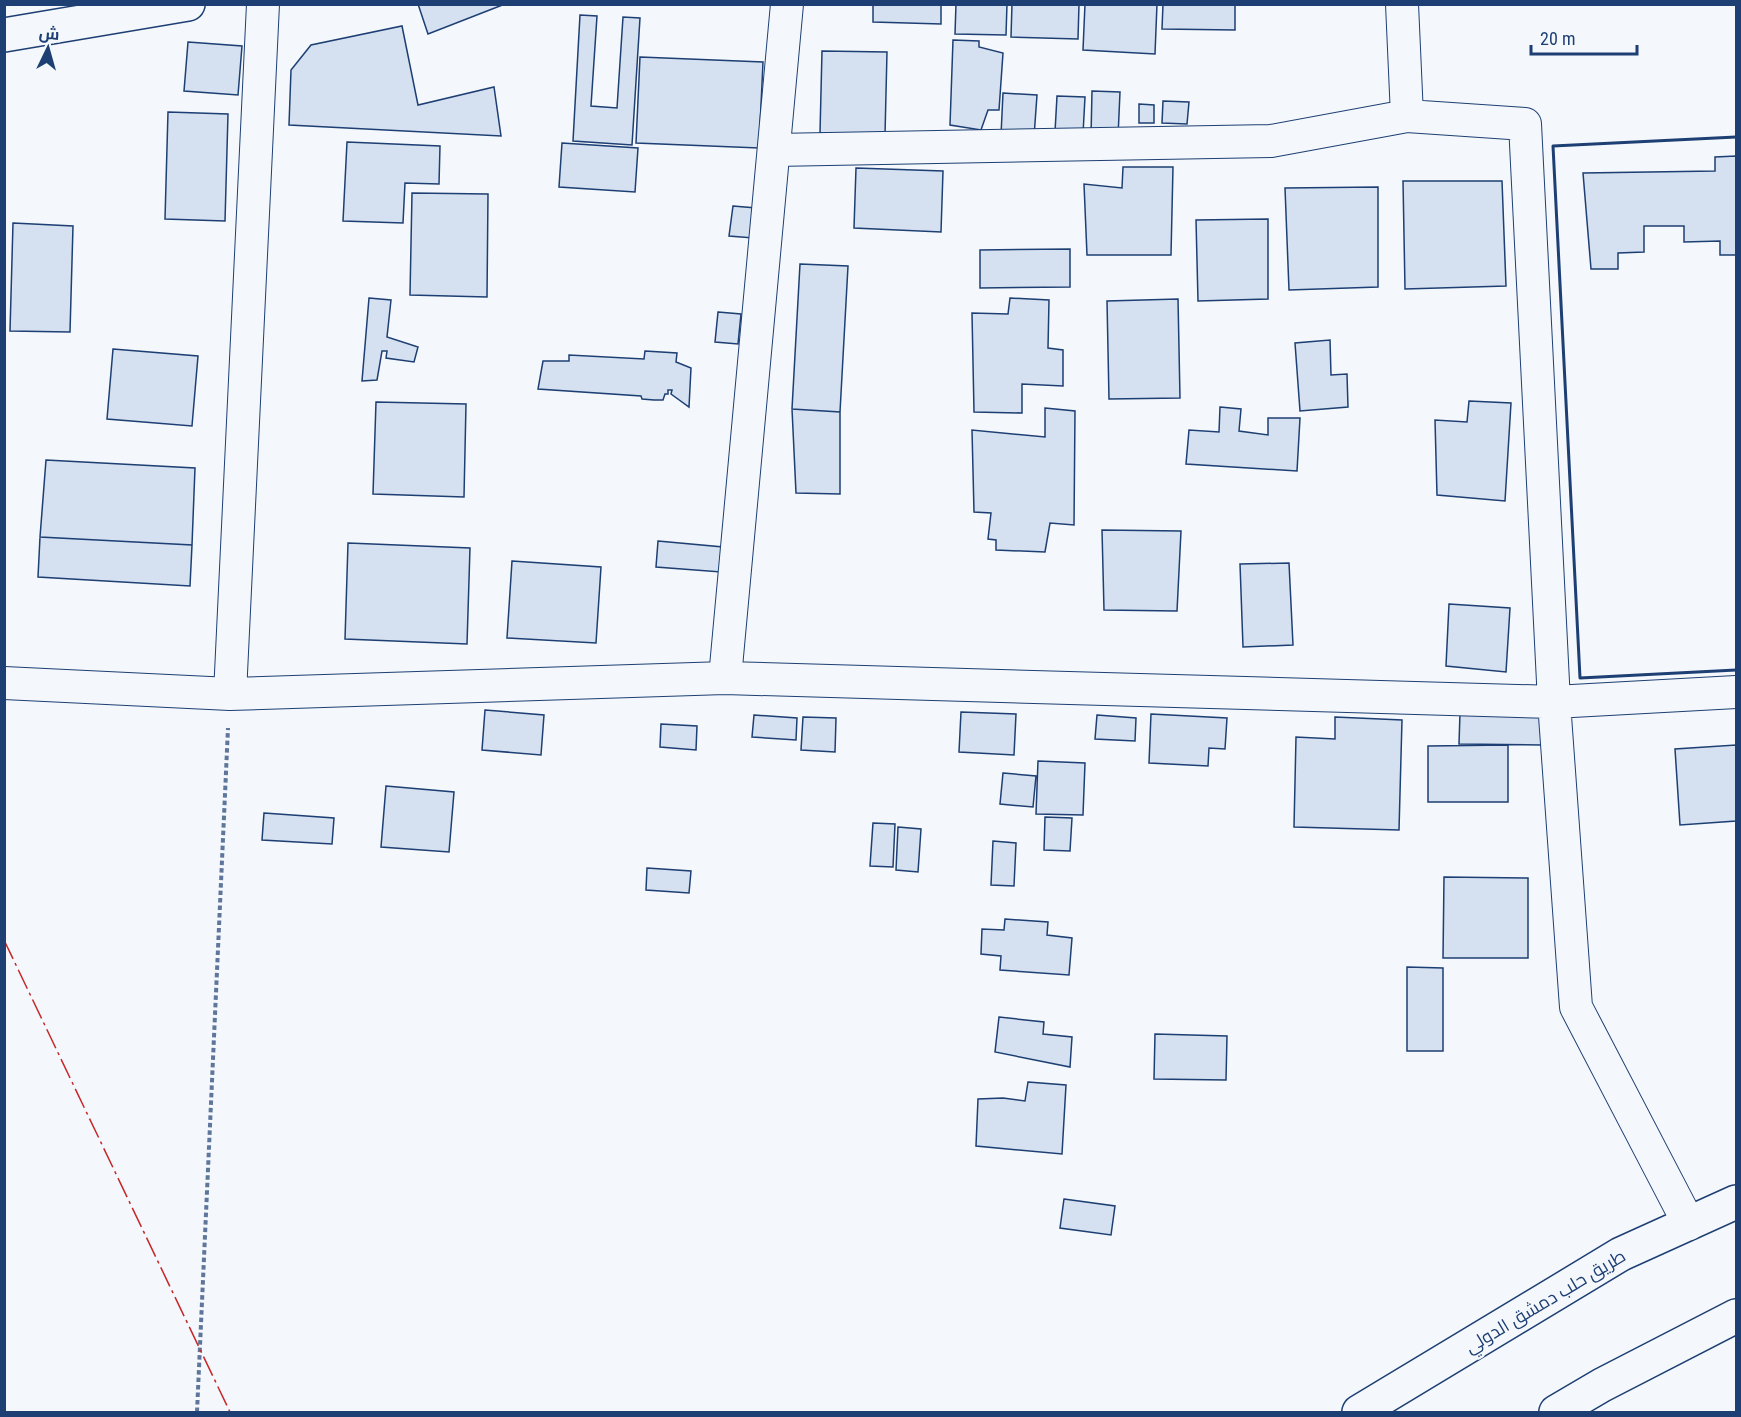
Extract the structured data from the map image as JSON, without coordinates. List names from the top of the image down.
{
  "streets": {
    "highway": ["طريق حلب دمشق الدولي"]
  },
  "scale_bar": "20 m",
  "north": "top"
}
